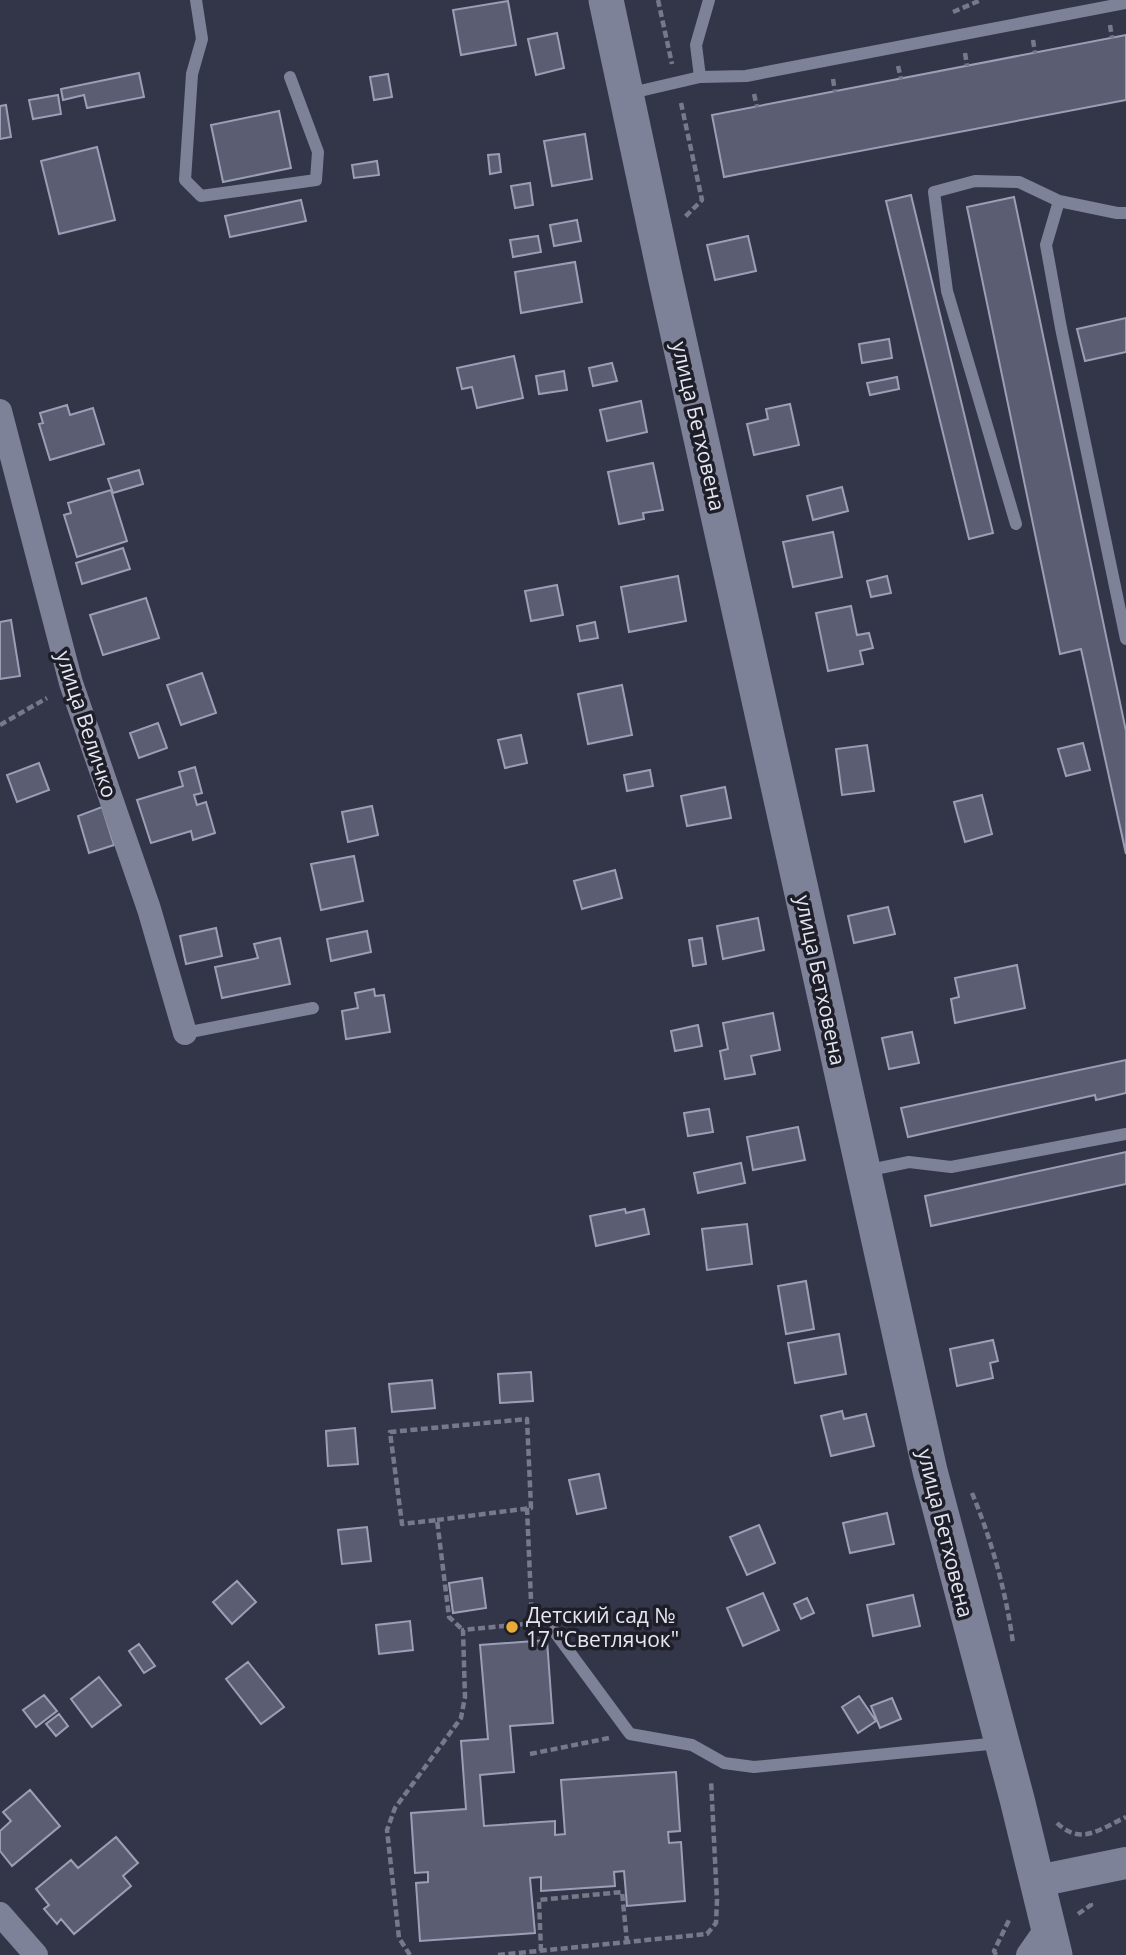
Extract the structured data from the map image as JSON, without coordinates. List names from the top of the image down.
{
  "streets": {
    "main road": ["улица Бетховена"],
    "street": ["улица Величко"]
  },
  "places": ["Детский сад № 17 \"Светлячок\""]
}
